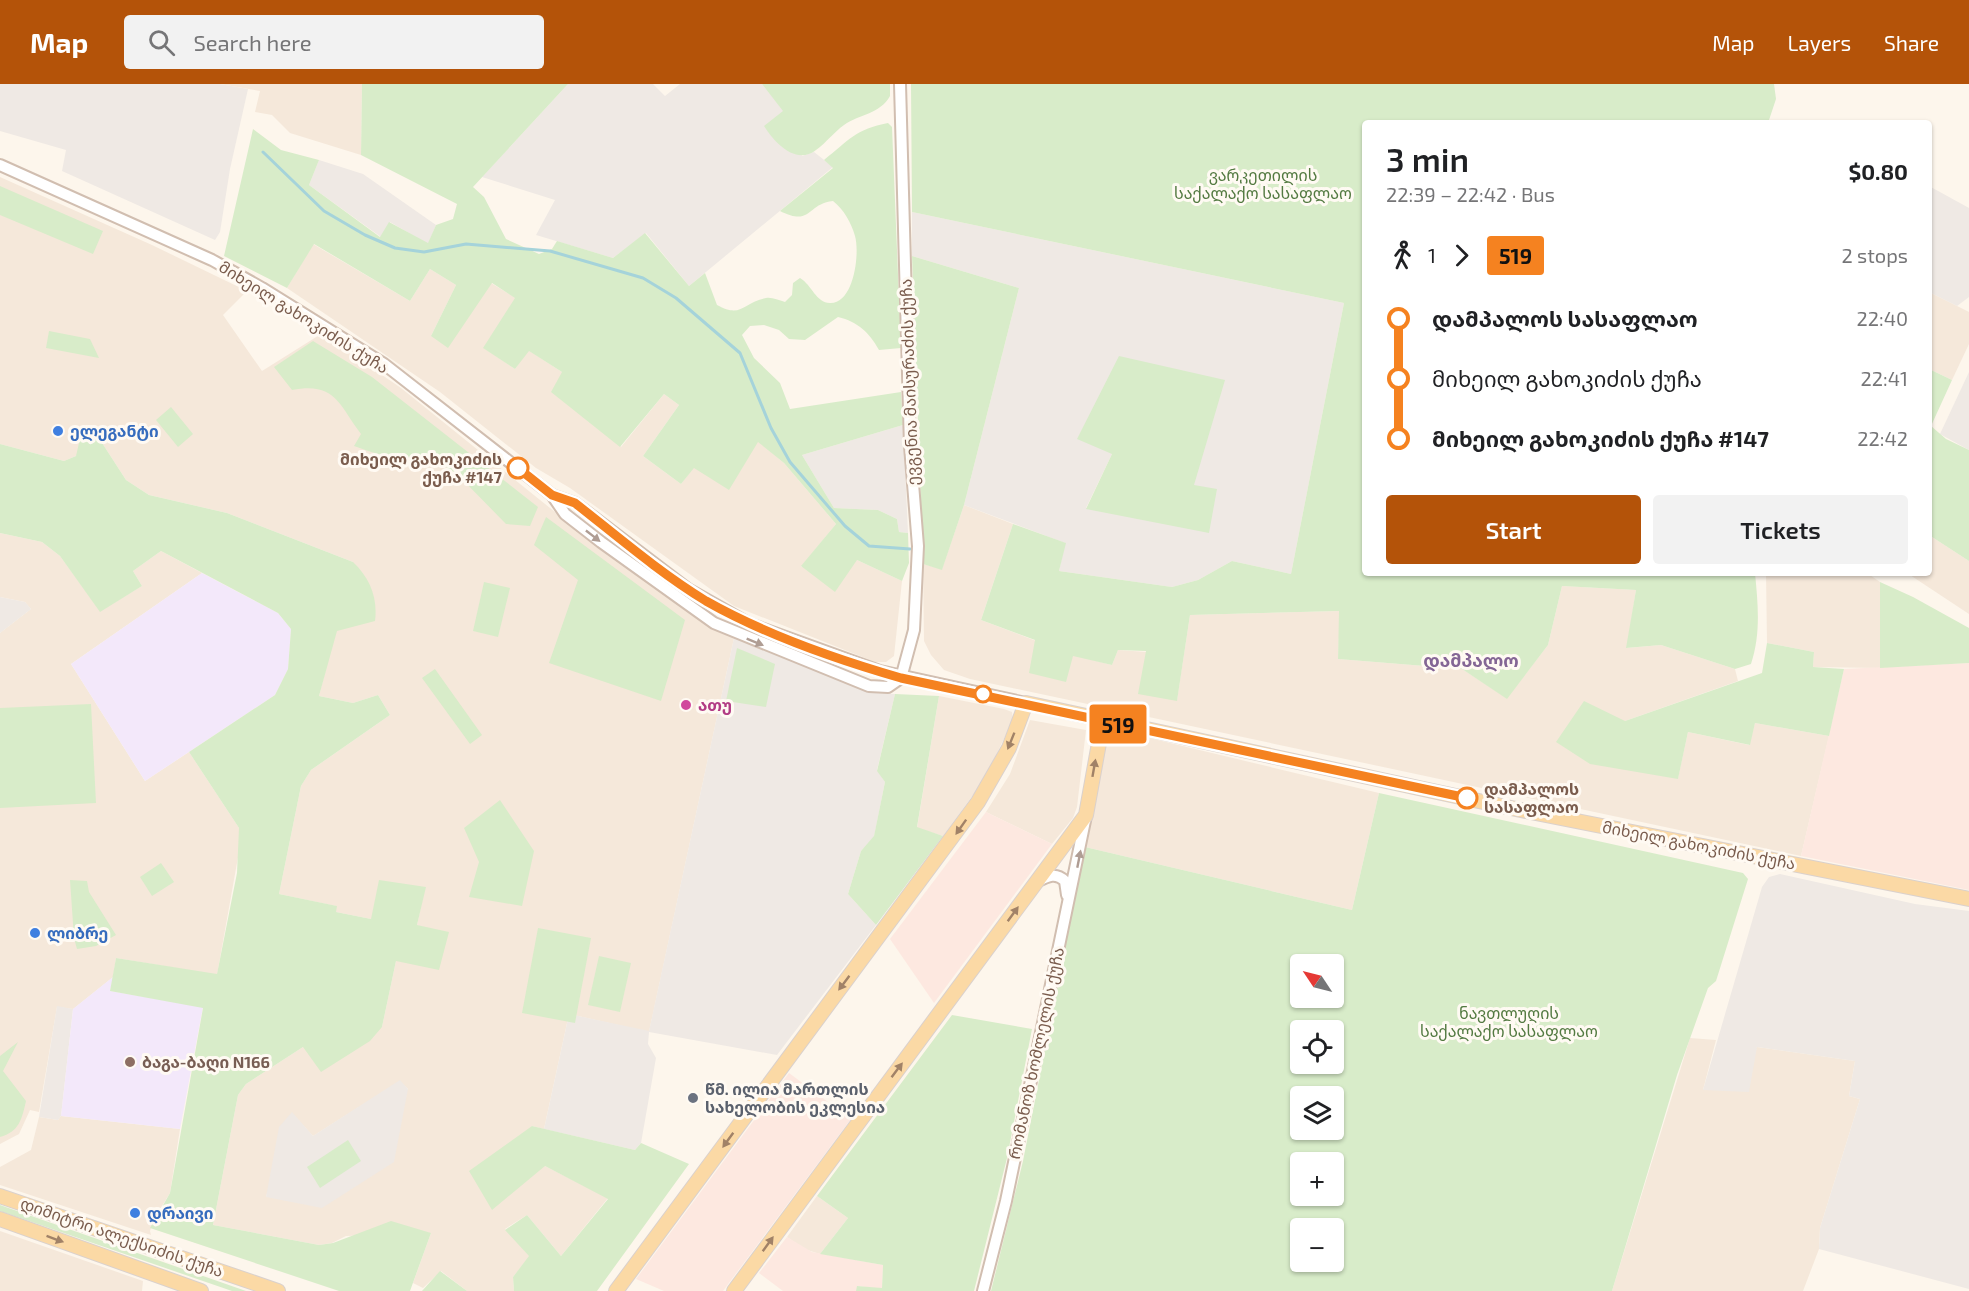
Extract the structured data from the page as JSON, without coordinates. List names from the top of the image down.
{
  "streets": {
    "main road": ["მიხეილ გახოკიძის ქუჩა", "დიმიტრი ალექსიძის ქუჩა"],
    "street": ["ევგენია მაისურაძის ქუჩა", "რომანოზ ხომლელის ქუჩა"]
  },
  "crossings": [
    ["მიხეილ გახოკიძის ქუჩა", "ევგენია მაისურაძის ქუჩა"]
  ],
  "districts": ["დამპალო"],
  "parks": ["ვარკეთილის საქალაქო სასაფლაო", "ნავთლუღის საქალაქო სასაფლაო"],
  "places": [
    "ელეგანტი",
    "მიხეილ გახოკიძის ქუჩა #147",
    "ათუ",
    "დამპალოს სასაფლაო",
    "ლიბრე",
    "ბაგა-ბაღი N166",
    "წმ. ილია მართლის სახელობის ეკლესია",
    "დრაივი"
  ],
  "lines": ["bus line 519"],
  "north": "top left",
  "page": {
    "header": "Map",
    "search": "Search here",
    "nav": ["Map", "Layers", "Share"],
    "on_map": "519",
    "heading": ["3 min", "22:39 – 22:42 · Bus", "$0.80"],
    "legs": ["1", "519", "2 stops"],
    "list": [
      {
        "name": "დამპალოს სასაფლაო",
        "value": "22:40"
      },
      {
        "name": "მიხეილ გახოკიძის ქუჩა",
        "value": "22:41"
      },
      {
        "name": "მიხეილ გახოკიძის ქუჩა #147",
        "value": "22:42"
      }
    ],
    "buttons": ["Start", "Tickets"],
    "map_buttons": ["+", "−"]
  }
}
